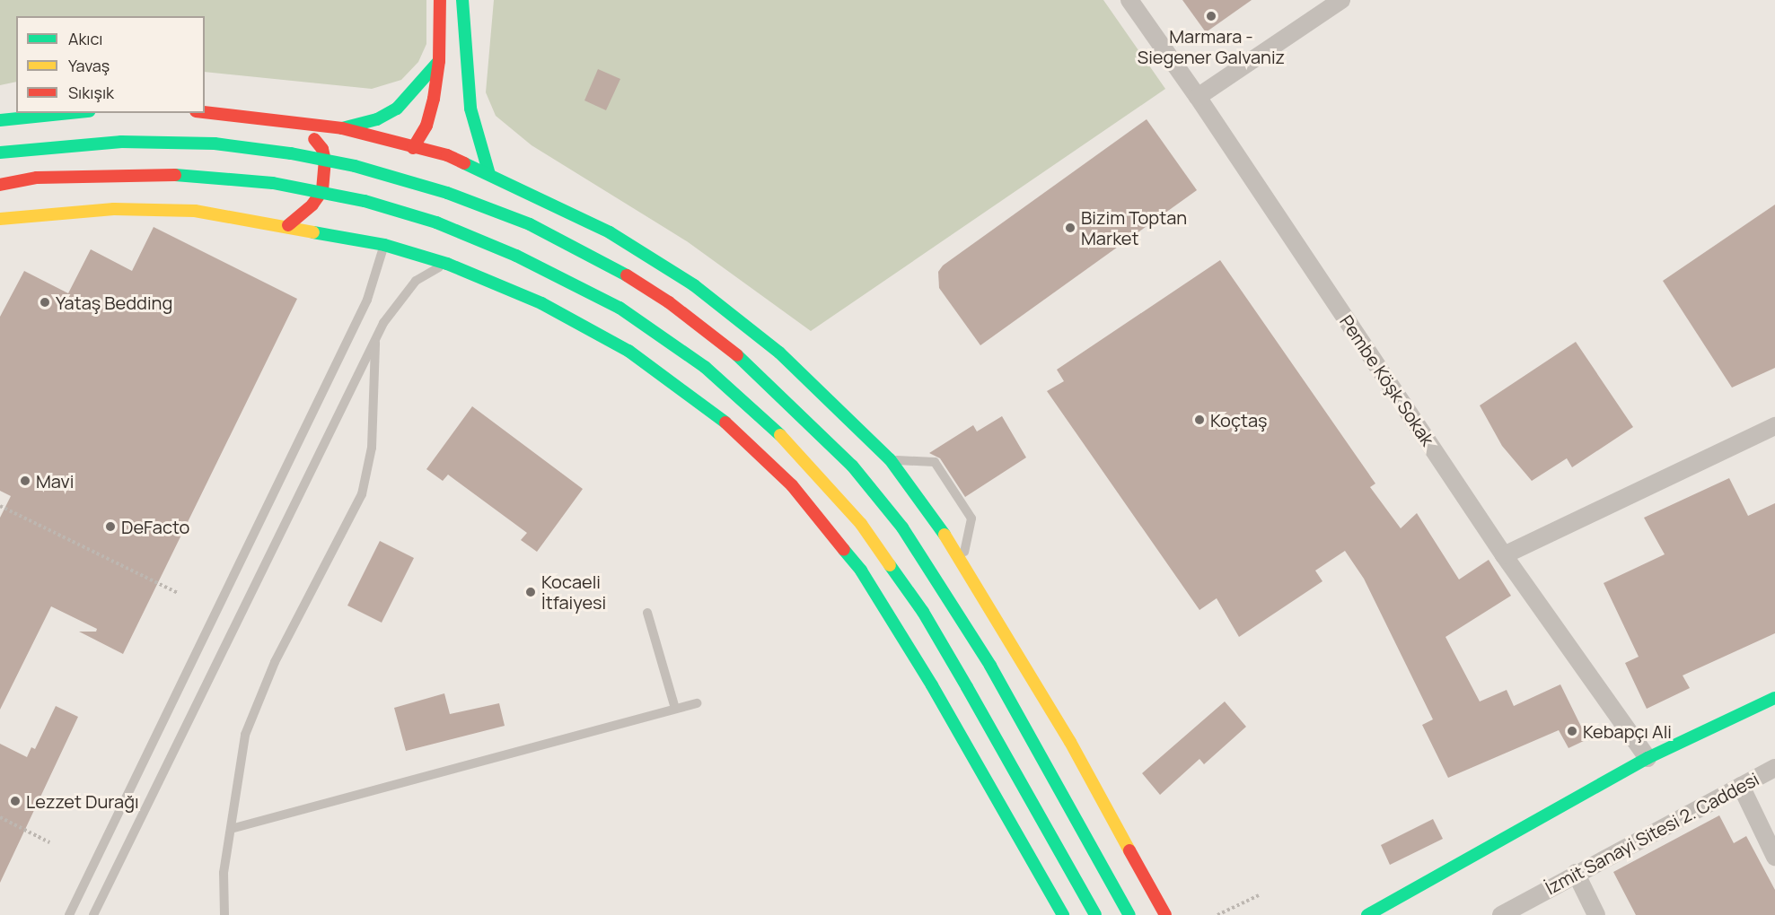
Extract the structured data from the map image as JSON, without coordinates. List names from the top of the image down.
{
  "streets": {
    "street": ["Pembe Köşk Sokak", "İzmit Sanayi Sitesi 2. Caddesi"]
  },
  "places": [
    "Marmara - Siegener Galvaniz",
    "Bizim Toptan Market",
    "Yataş Bedding",
    "Koçtaş",
    "Mavi",
    "DeFacto",
    "Kocaeli İtfaiyesi",
    "Kebapçı Ali",
    "Lezzet Durağı"
  ],
  "legend": ["Akıcı", "Yavaş", "Sıkışık"]
}
